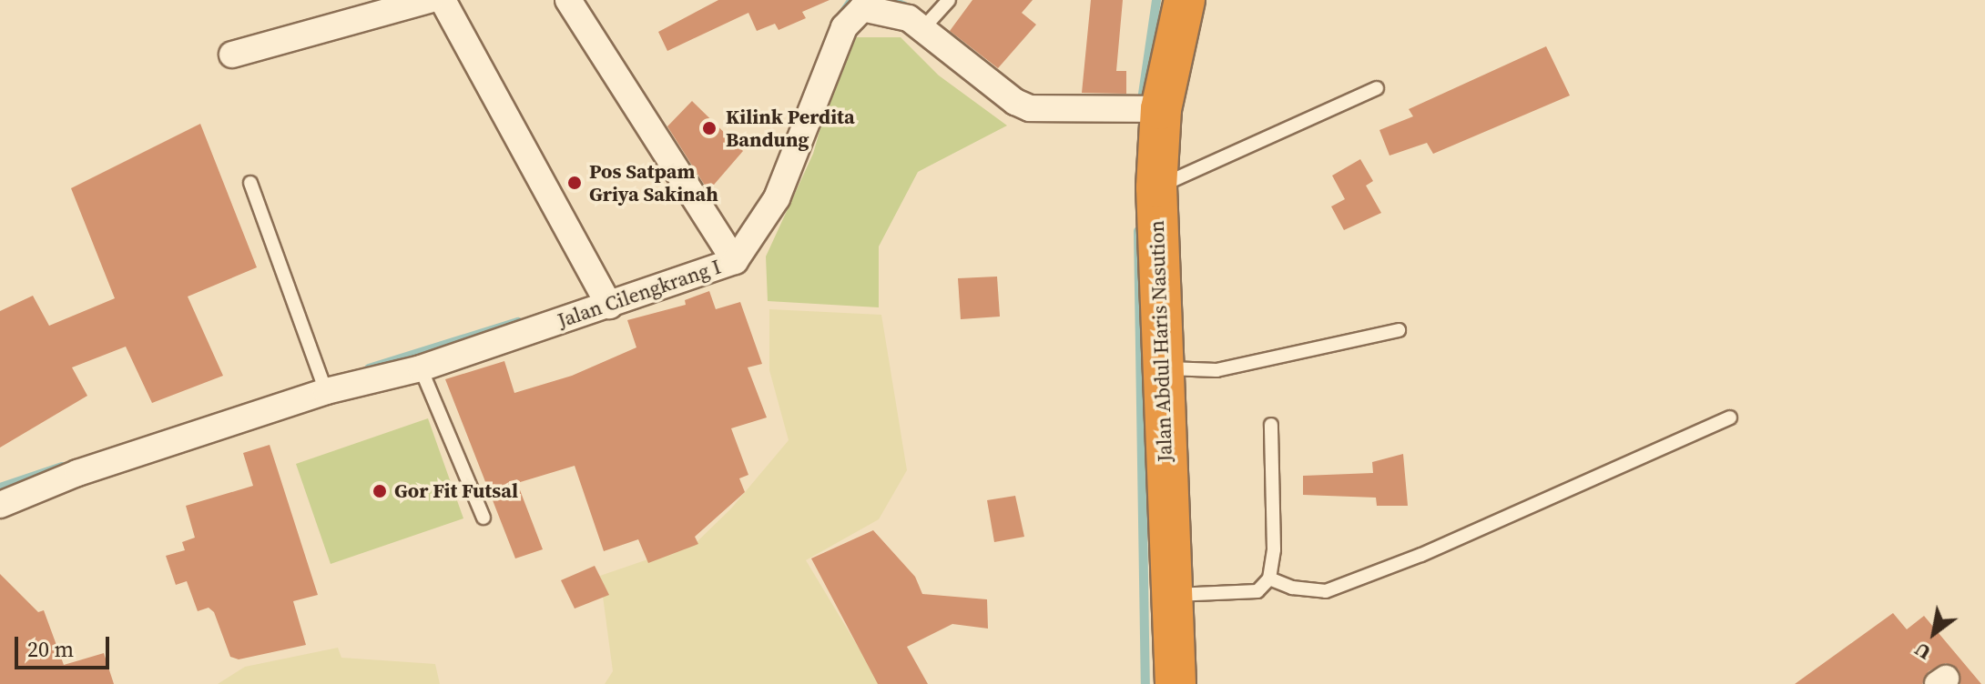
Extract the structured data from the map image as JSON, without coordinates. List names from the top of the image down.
{
  "streets": {
    "highway": ["Jalan Abdul Haris Nasution"],
    "street": ["Jalan Cilengkrang I"]
  },
  "crossings": [
    ["Jalan Cilengkrang I", "Jalan Abdul Haris Nasution"]
  ],
  "places": ["Kilink Perdita Bandung", "Pos Satpam Griya Sakinah", "Gor Fit Futsal"],
  "scale_bar": "20 m",
  "north": "bottom left"
}
